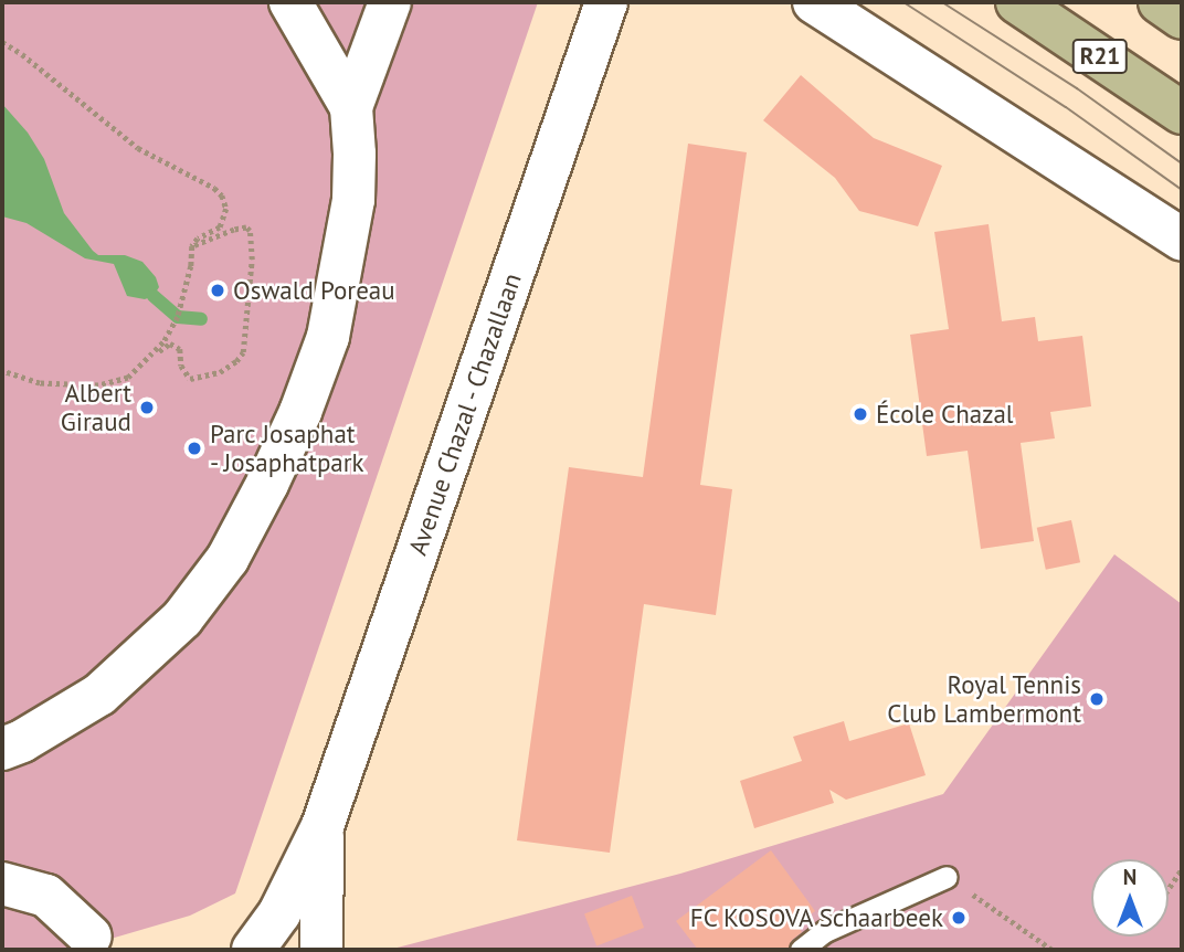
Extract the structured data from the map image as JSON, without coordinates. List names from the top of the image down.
{
  "streets": {
    "main road": ["R21"],
    "street": ["Avenue Chazal - Chazallaan"]
  },
  "places": [
    "Oswald Poreau",
    "Albert Giraud",
    "École Chazal",
    "Parc Josaphat - Josaphatpark",
    "Royal Tennis Club Lambermont",
    "FC KOSOVA Schaarbeek"
  ],
  "north": "top"
}
